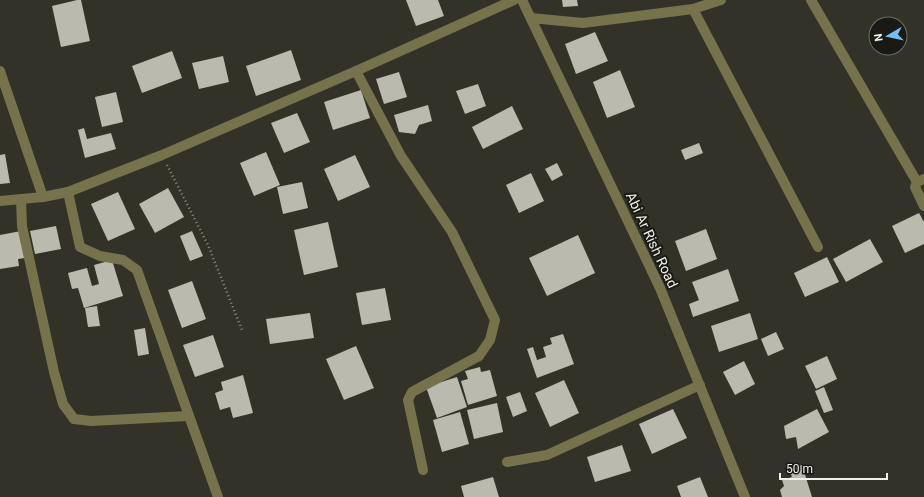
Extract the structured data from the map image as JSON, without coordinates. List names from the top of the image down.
{
  "streets": {
    "street": ["Abi Ar Rish Road"]
  },
  "scale_bar": "50 m",
  "north": "left"
}
